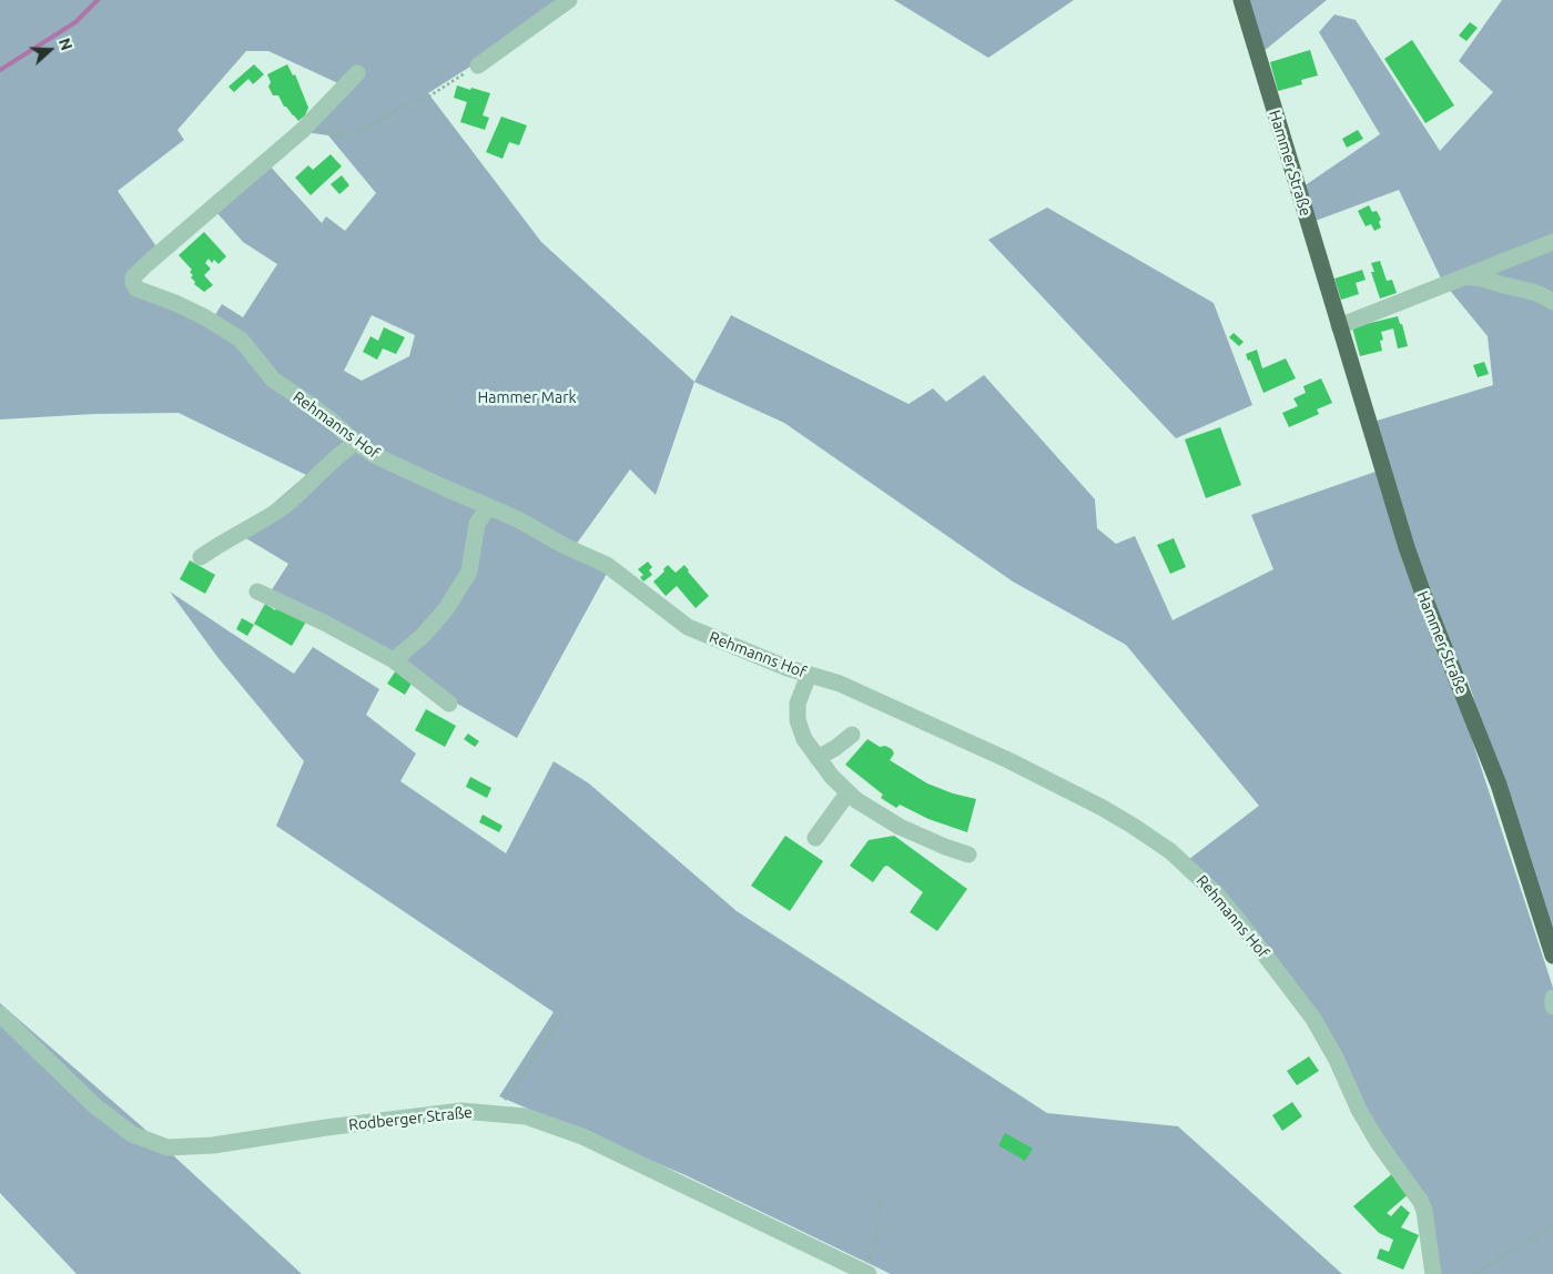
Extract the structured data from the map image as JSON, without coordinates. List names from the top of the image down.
{
  "streets": {
    "main road": ["Hammer Straße"],
    "street": ["Rehmanns Hof", "Rodberger Straße"]
  },
  "parks": ["Hammer Mark"],
  "north": "right"
}
